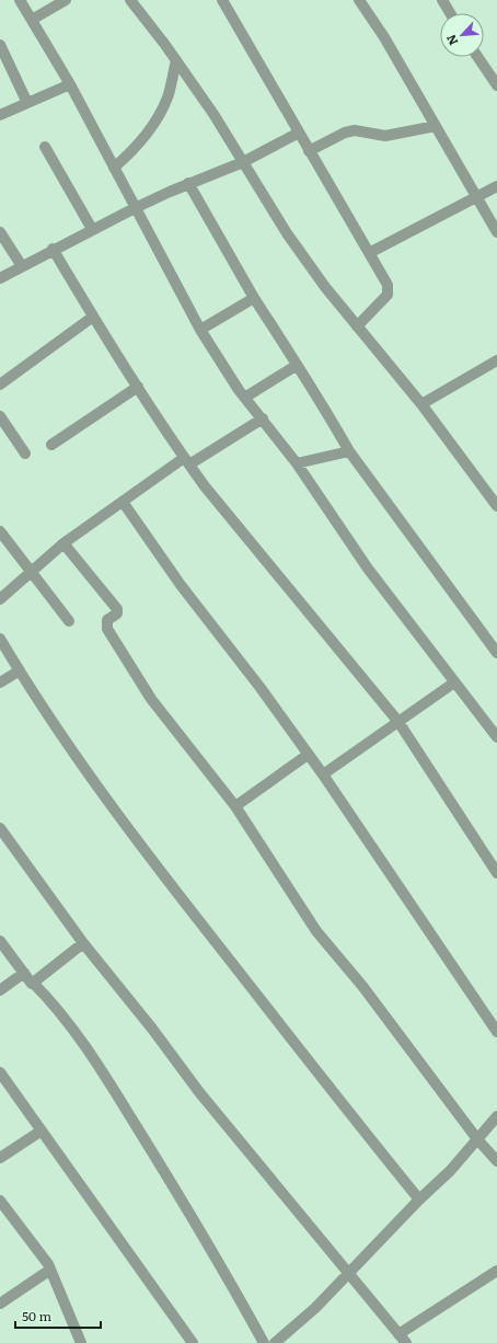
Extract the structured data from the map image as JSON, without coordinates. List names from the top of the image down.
{
  "scale_bar": "50 m",
  "north": "bottom left"
}
